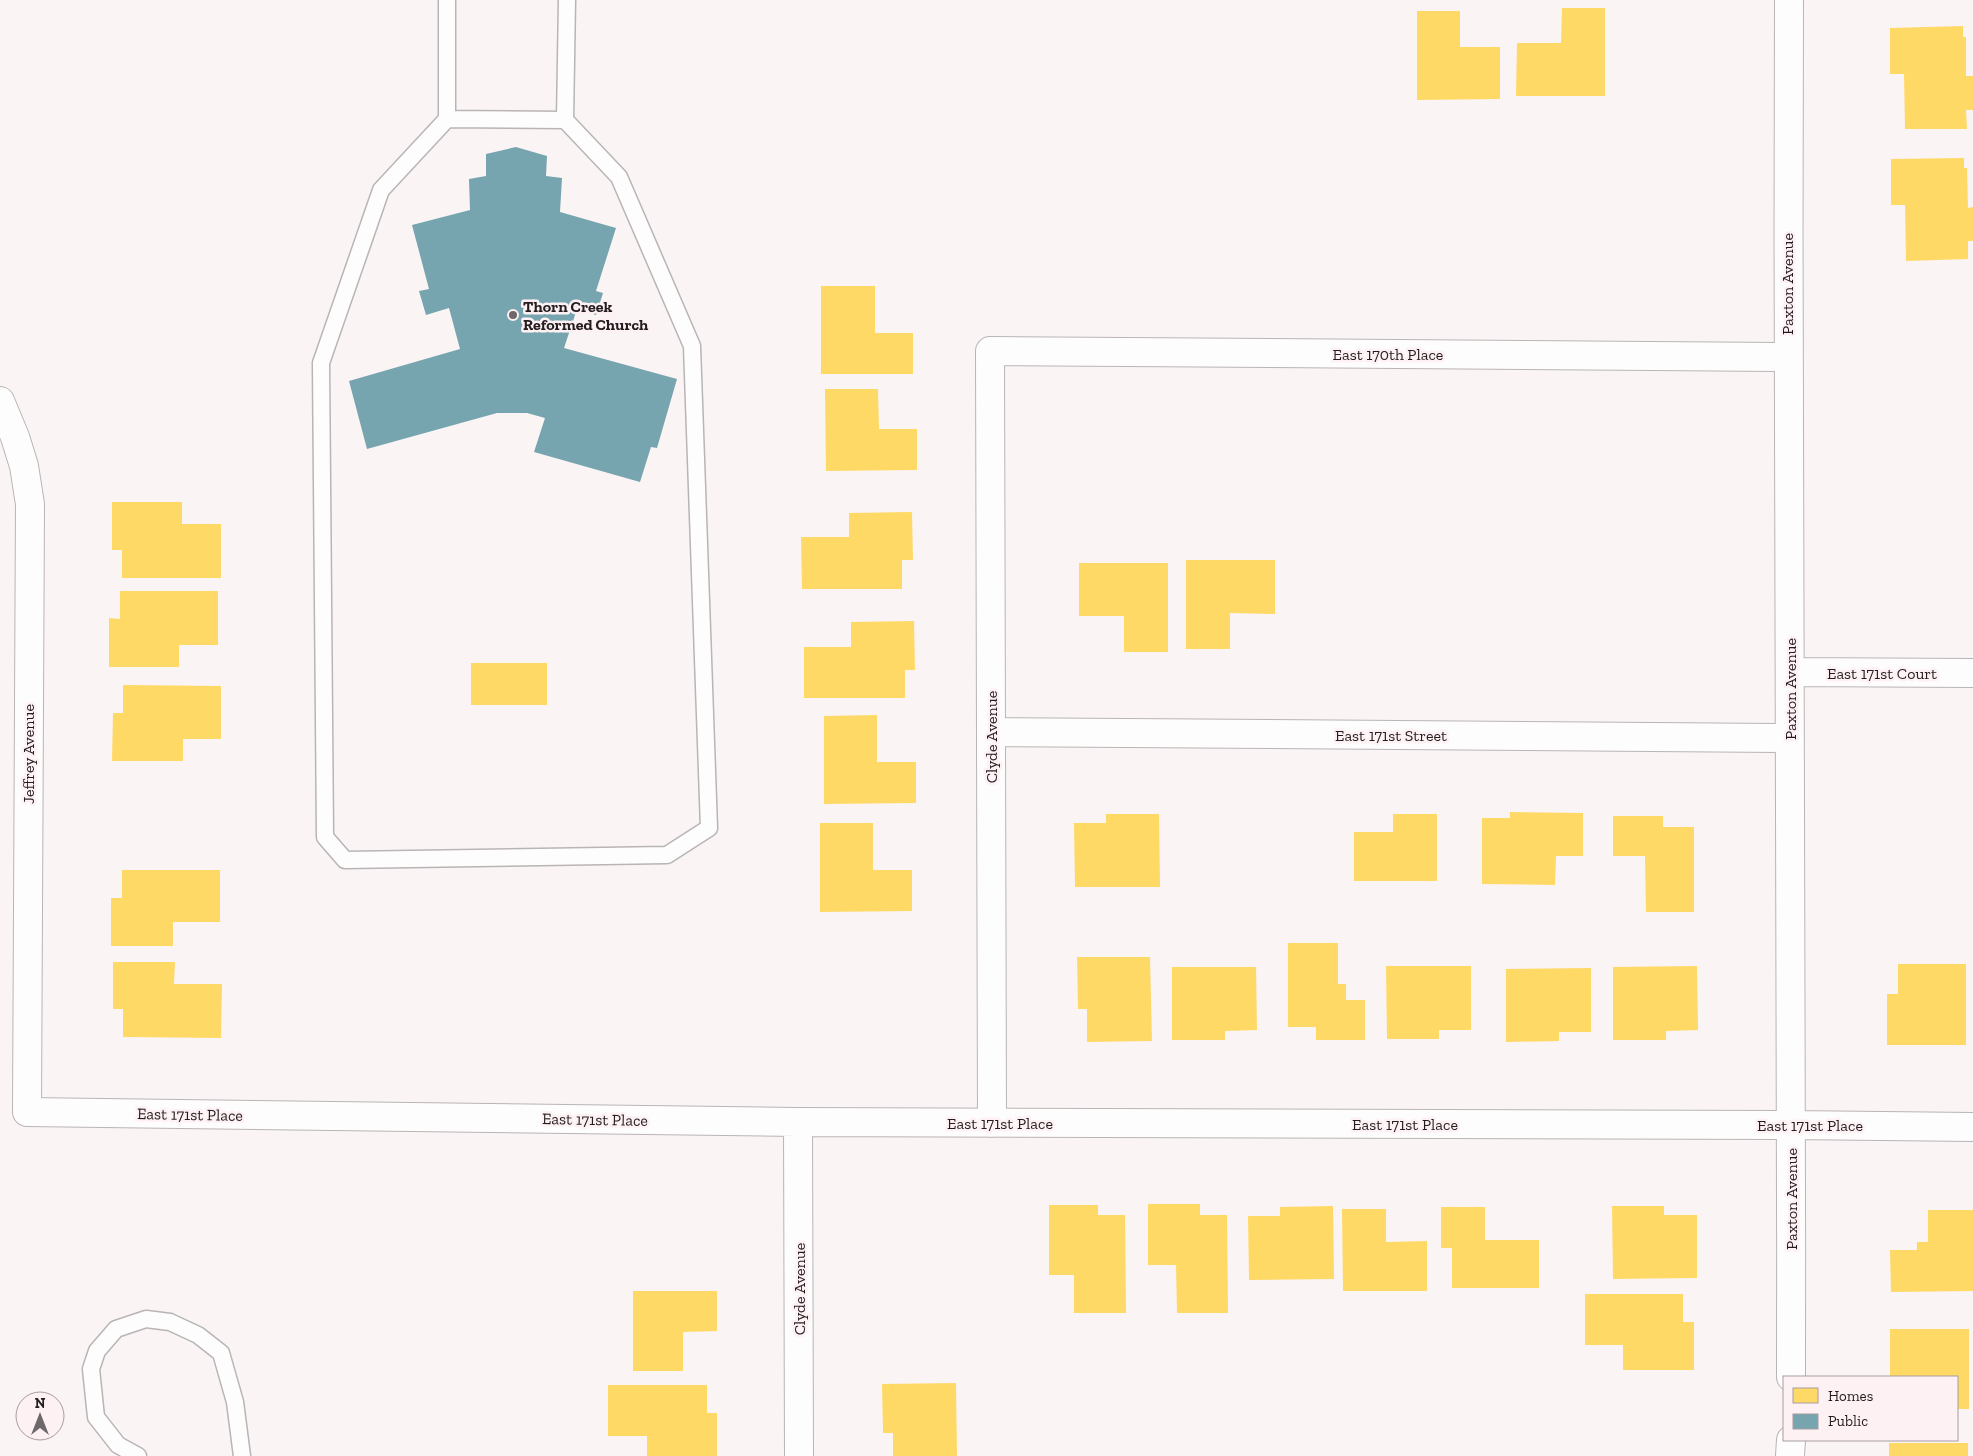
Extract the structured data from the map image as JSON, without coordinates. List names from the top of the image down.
{
  "streets": {
    "street": [
      "Paxton Avenue",
      "East 170th Place",
      "East 171st Court",
      "East 171st Street",
      "Clyde Avenue",
      "Jeffrey Avenue",
      "East 171st Place"
    ]
  },
  "crossings": [
    ["Paxton Avenue", "East 170th Place"],
    ["Paxton Avenue", "East 171st Court"],
    ["Paxton Avenue", "East 171st Street"],
    ["Paxton Avenue", "East 171st Place"],
    ["East 170th Place", "Clyde Avenue"],
    ["East 171st Street", "Clyde Avenue"],
    ["Clyde Avenue", "East 171st Place"],
    ["Jeffrey Avenue", "East 171st Place"]
  ],
  "places": ["Thorn Creek Reformed Church"],
  "legend": ["Homes", "Public"],
  "north": "top"
}
